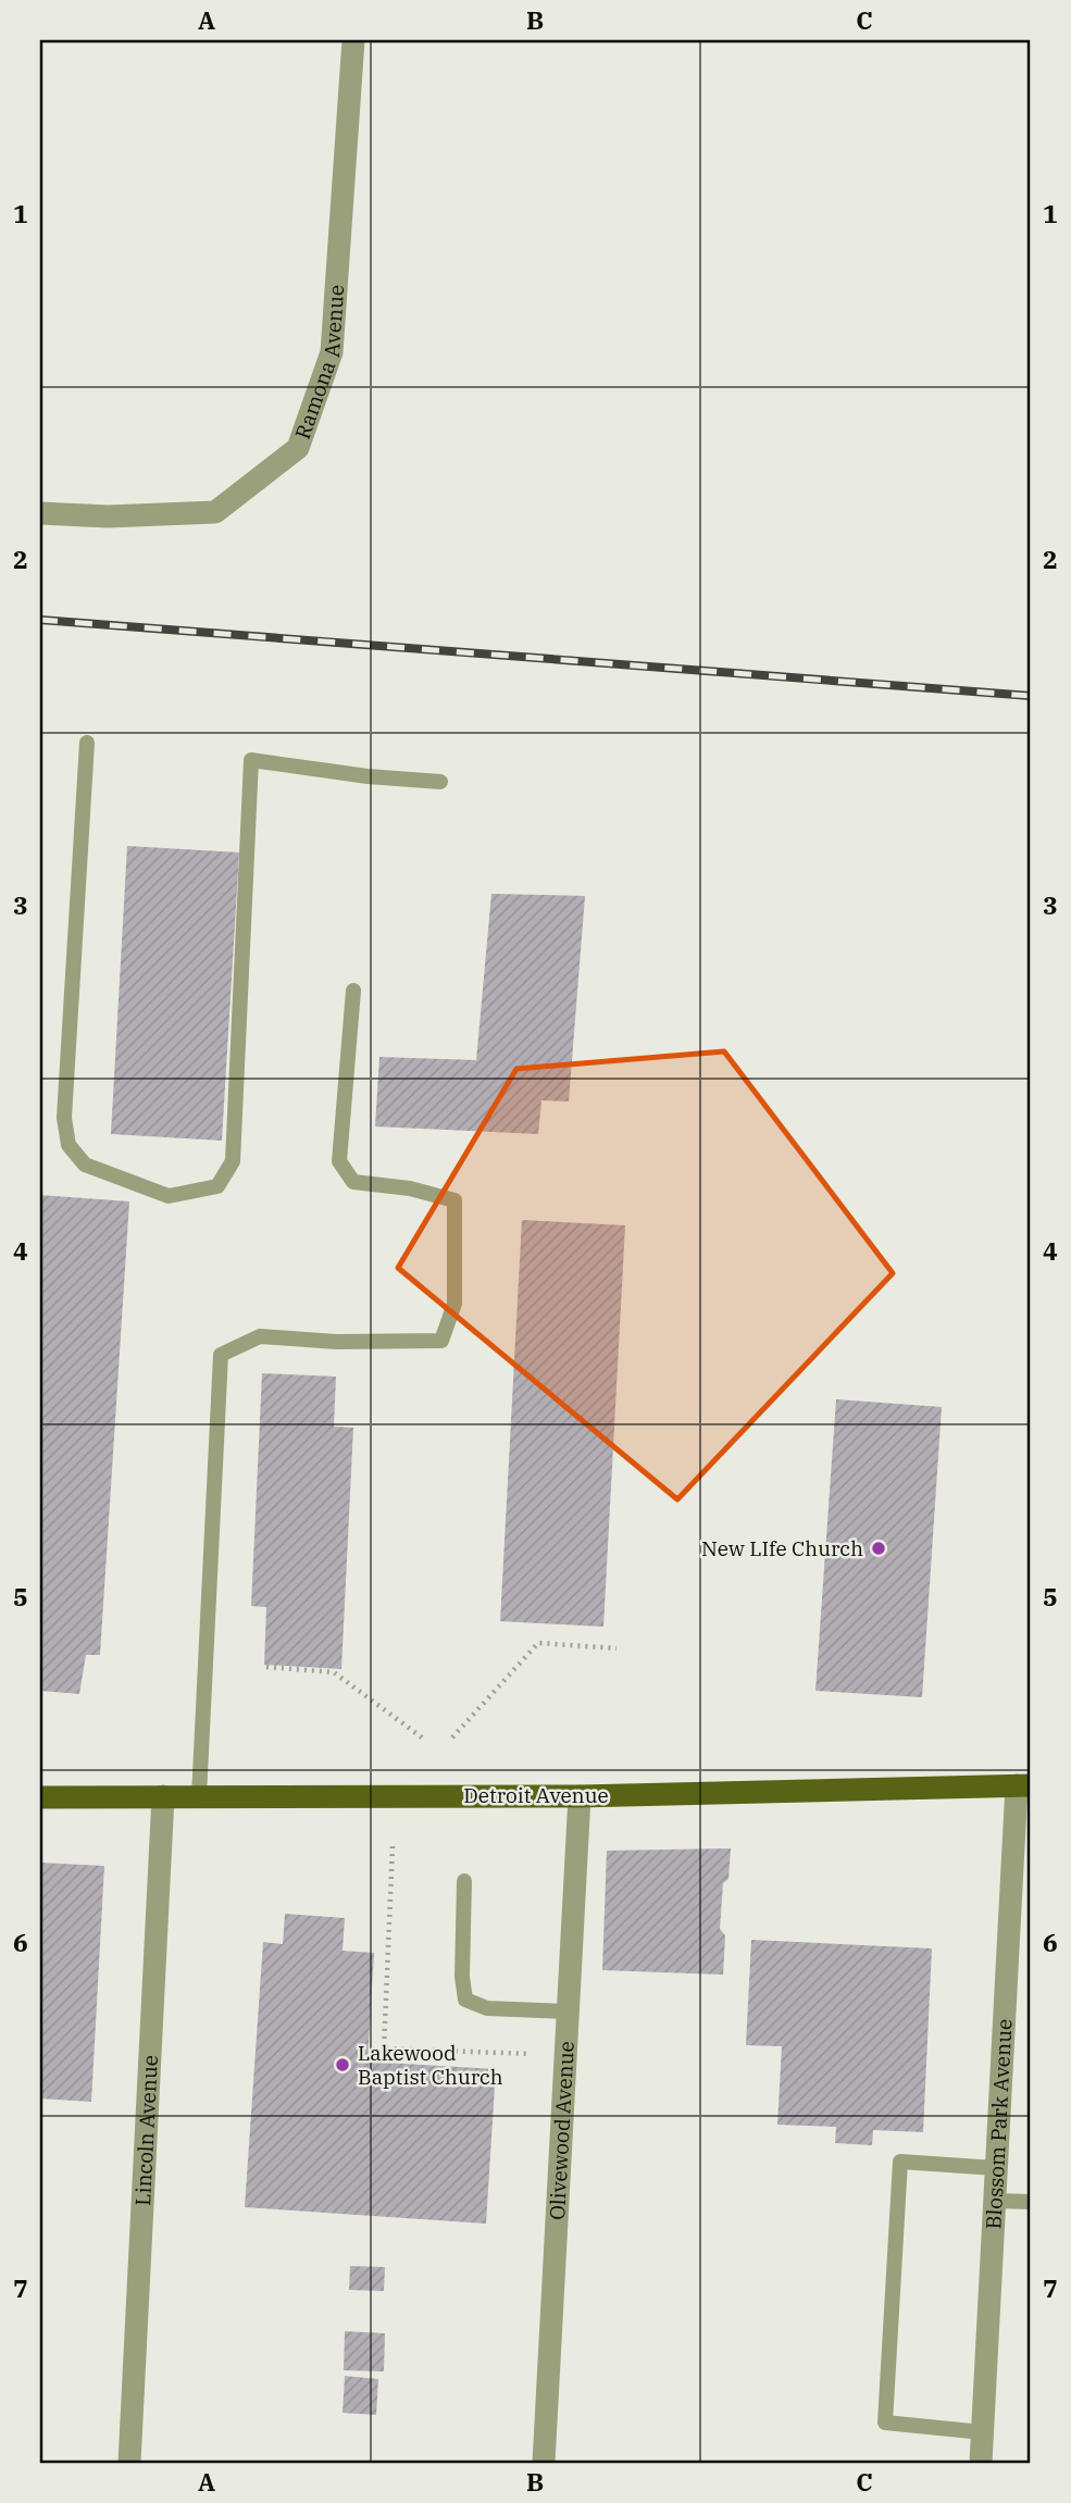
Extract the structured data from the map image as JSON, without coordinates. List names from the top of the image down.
{
  "streets": {
    "main road": ["Detroit Avenue"],
    "street": [
      "Ramona Avenue",
      "Blossom Park Avenue",
      "Olivewood Avenue",
      "Lincoln Avenue"
    ]
  },
  "crossings": [
    ["Detroit Avenue", "Blossom Park Avenue"],
    ["Detroit Avenue", "Olivewood Avenue"],
    ["Detroit Avenue", "Lincoln Avenue"]
  ],
  "places": ["New LIfe Church", "Lakewood Baptist Church"],
  "grid": {
    "columns": ["A", "B", "C"],
    "rows": [
      "1",
      "2",
      "3",
      "4",
      "5",
      "6",
      "7"
    ]
  }
}
